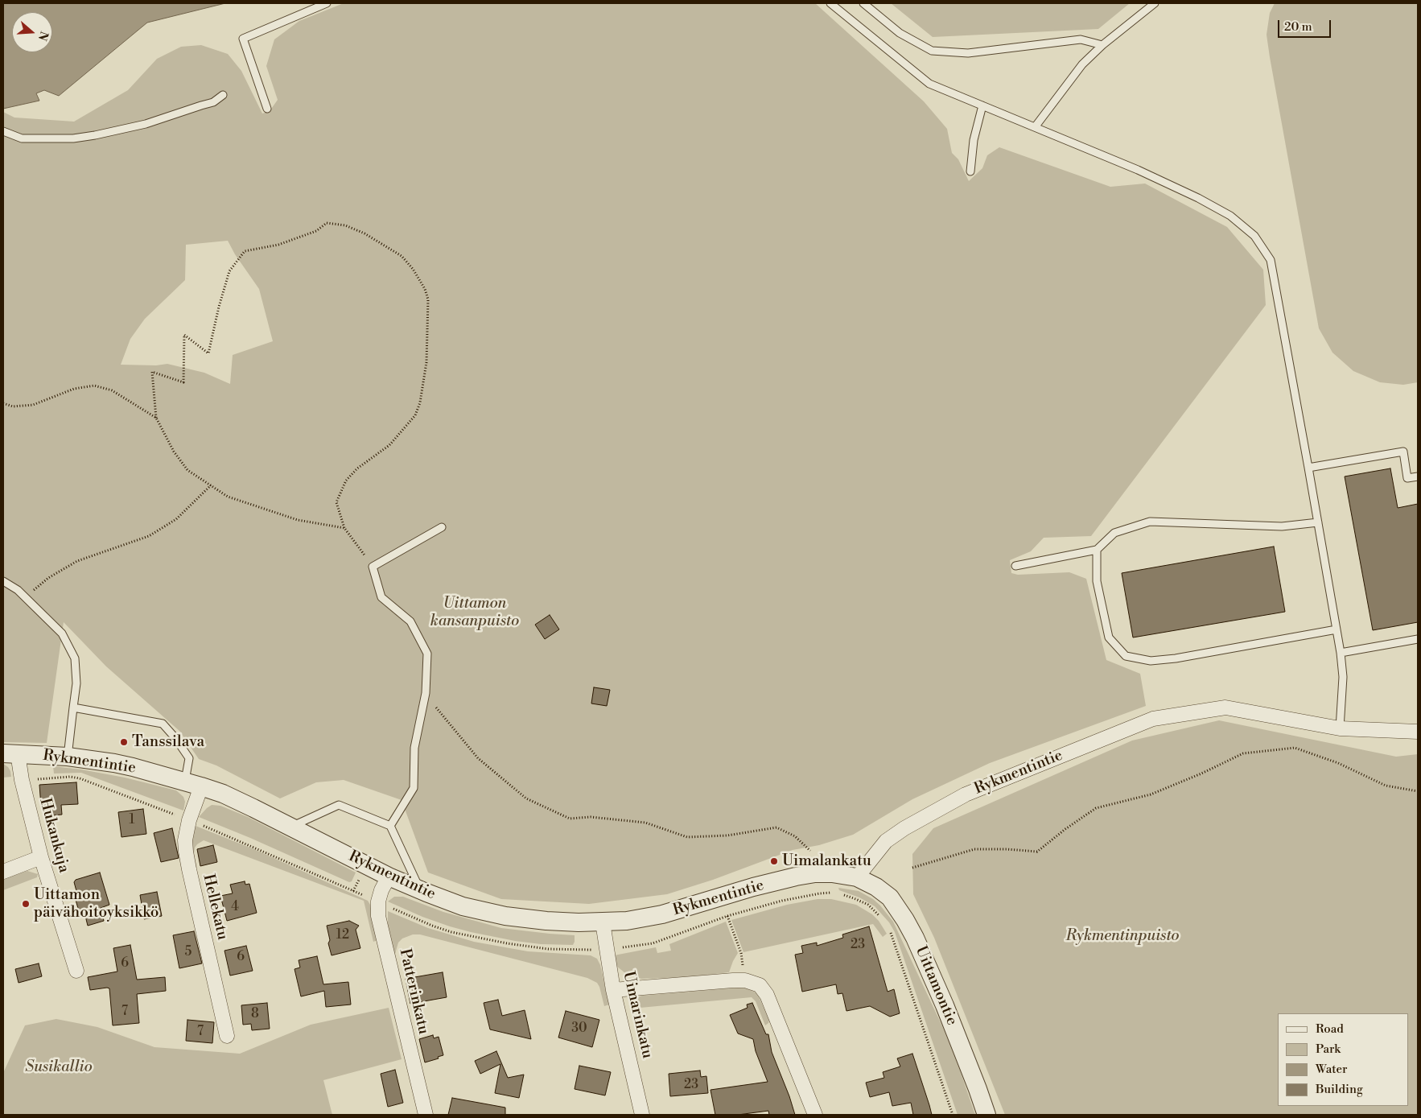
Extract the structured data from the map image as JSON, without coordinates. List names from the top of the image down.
{
  "streets": {
    "street": [
      "Rykmentintie",
      "Hukankuja",
      "Hellekatu",
      "Uittamontie",
      "Patterinkatu",
      "Uimarinkatu"
    ]
  },
  "crossings": [
    ["Rykmentintie", "Hukankuja"],
    ["Rykmentintie", "Hellekatu"],
    ["Rykmentintie", "Uittamontie"],
    ["Rykmentintie", "Patterinkatu"],
    ["Rykmentintie", "Uimarinkatu"]
  ],
  "parks": ["Uittamon kansanpuisto", "Rykmentinpuisto", "Susikallio"],
  "places": ["Tanssilava", "Uimalankatu", "Uittamon päivähoitoyksikkö"],
  "house_numbers": [
    "1",
    "4",
    "12",
    "23",
    "5",
    "6",
    "6",
    "7",
    "8",
    "30",
    "7",
    "23"
  ],
  "legend": [
    "Road",
    "Park",
    "Water",
    "Building"
  ],
  "scale_bar": "20 m",
  "north": "right"
}
